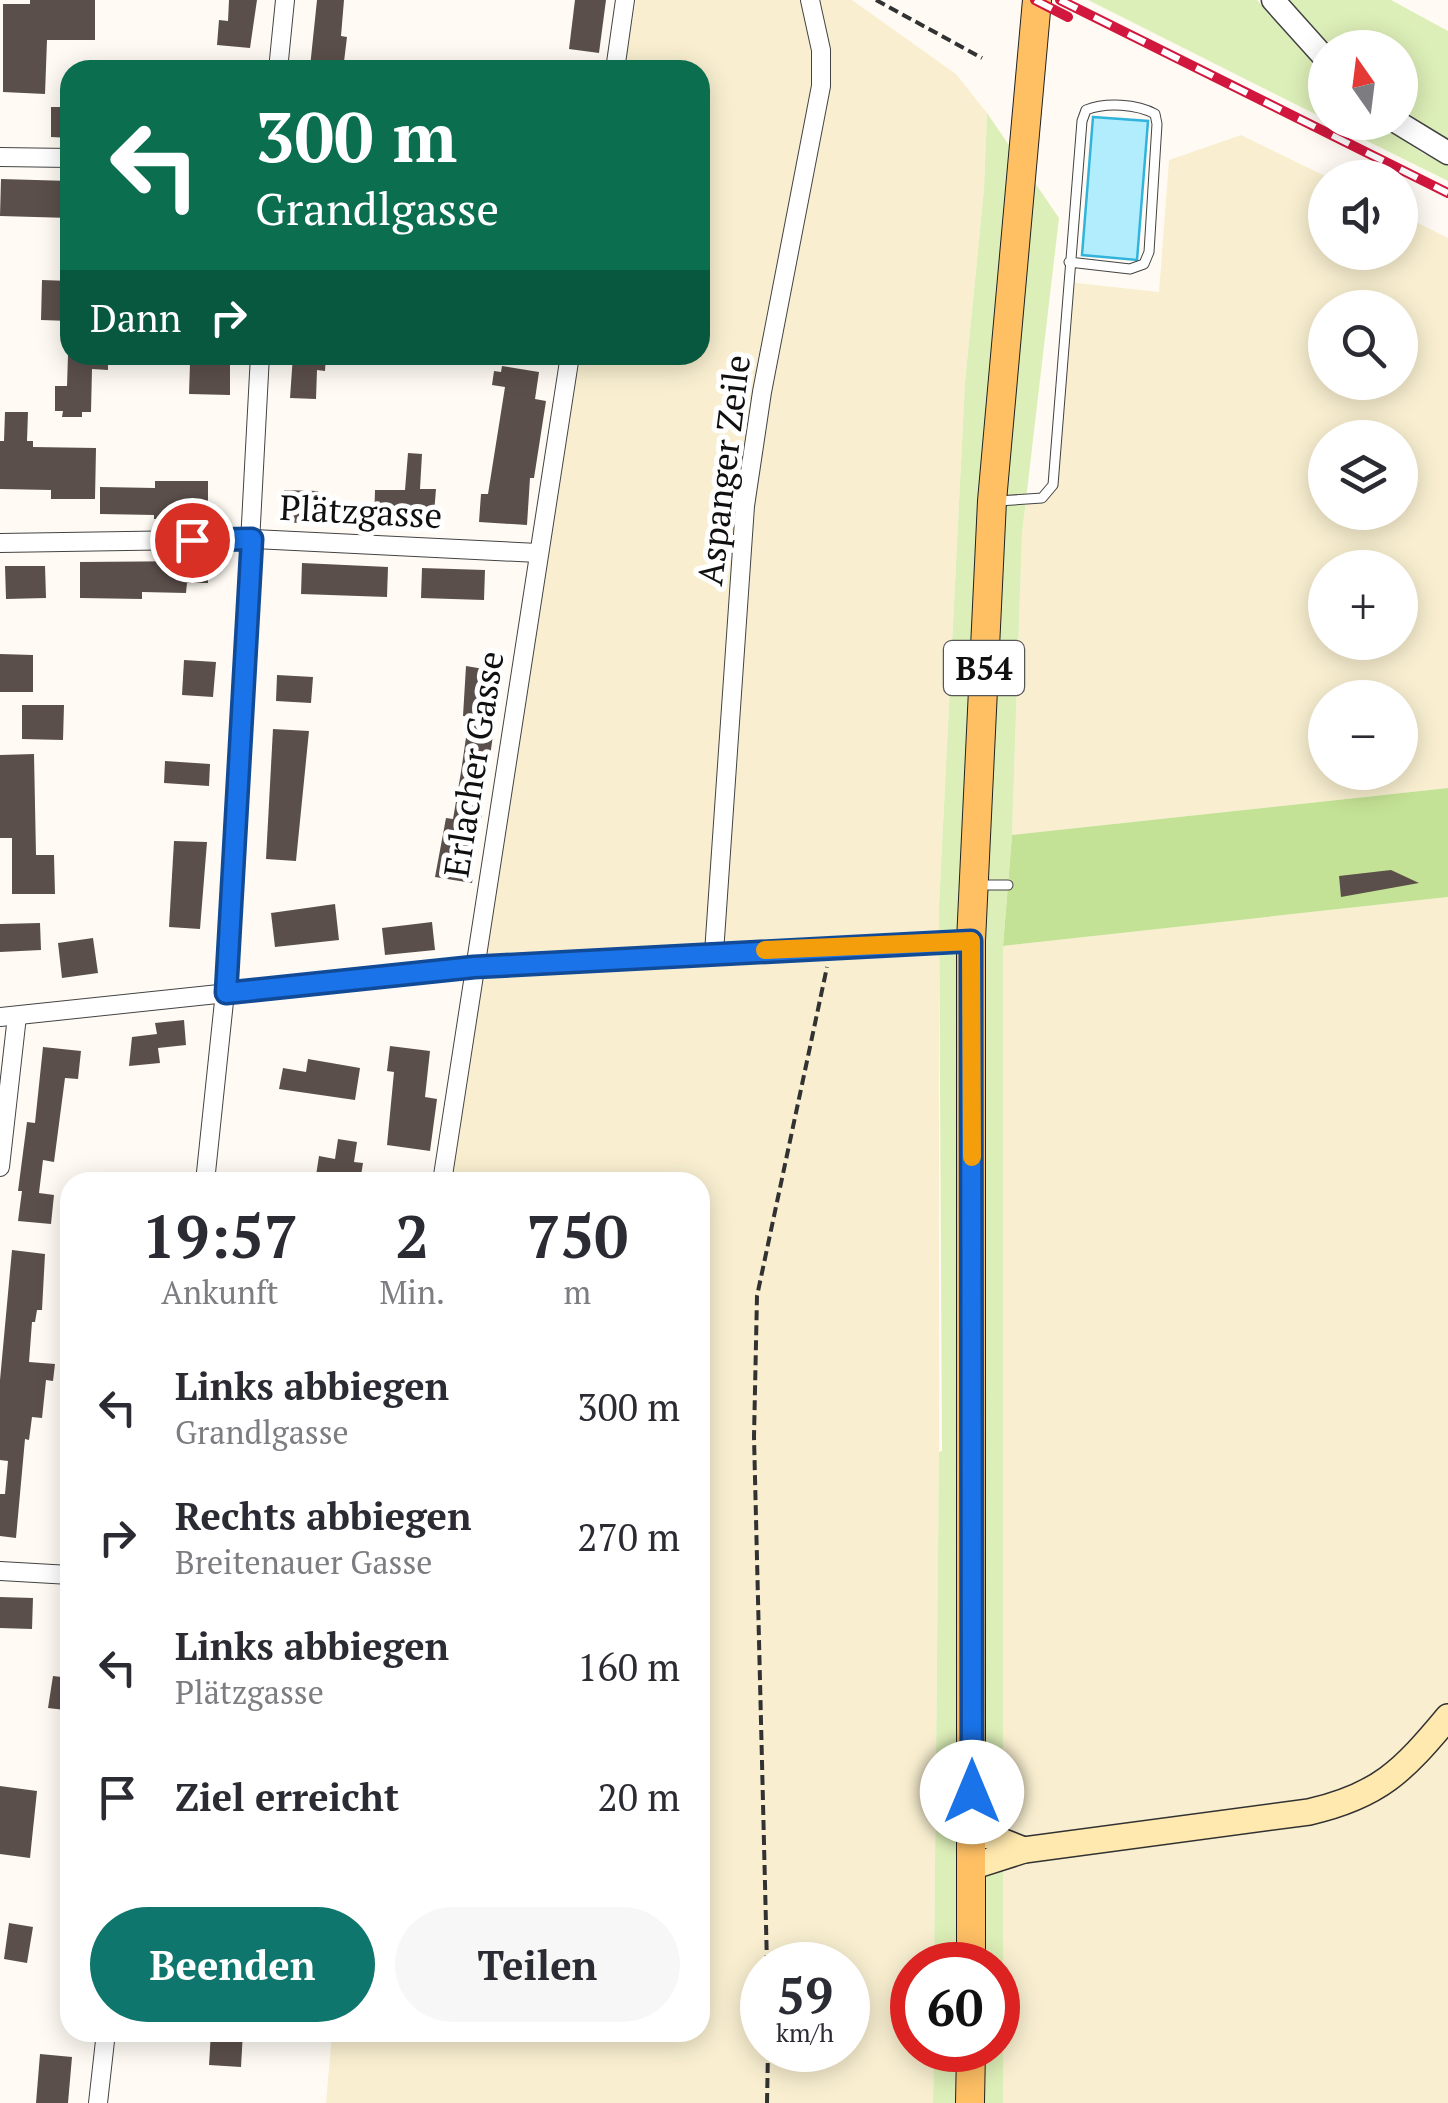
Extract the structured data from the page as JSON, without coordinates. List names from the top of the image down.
{
  "streets": {
    "main road": ["B54"],
    "street": ["Aspanger Zeile", "Plätzgasse", "Erlacher Gasse"]
  },
  "crossings": [
    ["Plätzgasse", "Erlacher Gasse"]
  ],
  "north": "top",
  "page": {
    "map_buttons": ["+", "−"],
    "turn": ["300 m", "Grandlgasse"],
    "then": "Dann",
    "eta": [
      "19:57",
      "Ankunft",
      "2",
      "Min.",
      "750",
      "m"
    ],
    "list": [
      {
        "name": "Links abbiegen",
        "note": "Grandlgasse",
        "value": "300 m"
      },
      {
        "name": "Rechts abbiegen",
        "note": "Breitenauer Gasse",
        "value": "270 m"
      },
      {
        "name": "Links abbiegen",
        "note": "Plätzgasse",
        "value": "160 m"
      },
      {
        "name": "Ziel erreicht",
        "value": "20 m"
      }
    ],
    "buttons": ["Beenden", "Teilen"],
    "speed": "59 km/h",
    "limit": "60"
  }
}
